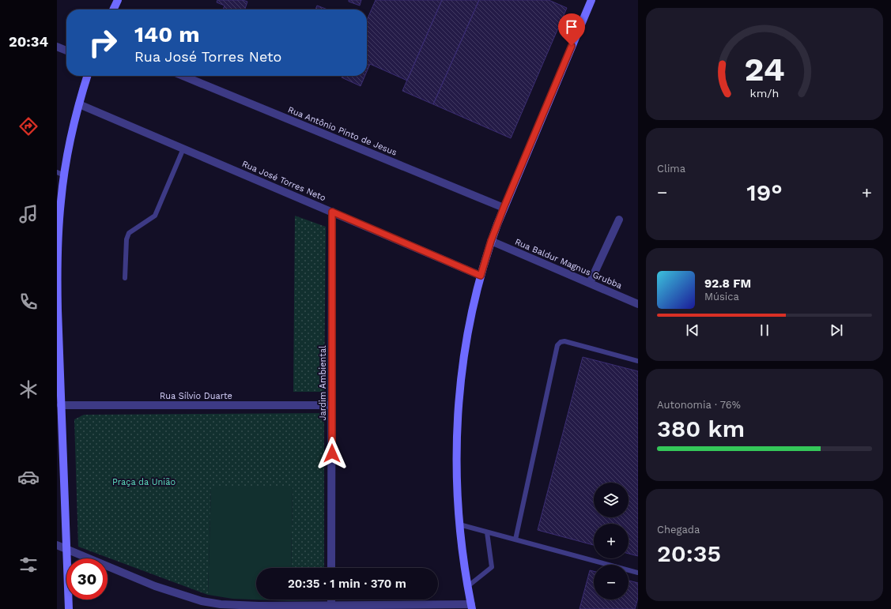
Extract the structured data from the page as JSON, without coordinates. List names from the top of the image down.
{
  "streets": {
    "street": [
      "Rua Antônio Pinto de Jesus",
      "Rua José Torres Neto",
      "Rua Baldur Magnus Grubba",
      "Jardim Ambiental",
      "Rua Sílvio Duarte"
    ]
  },
  "crossings": [
    ["Rua José Torres Neto", "Jardim Ambiental"],
    ["Jardim Ambiental", "Rua Sílvio Duarte"]
  ],
  "parks": ["Praça da União"],
  "page": {
    "tabs": "20:34",
    "turn": ["140 m", "Rua José Torres Neto"],
    "tile": [
      "Clima",
      ["Autonomia · 76%", "380 km"],
      ["Chegada", "20:35"]
    ],
    "heat": ["−", "19°", "+"],
    "song": ["92.8 FM", "Música"],
    "map_buttons": ["+", "−"],
    "limit": "30",
    "trip": "20:35 · 1 min · 370 m",
    "gauge": ["24", "km/h"]
  }
}
